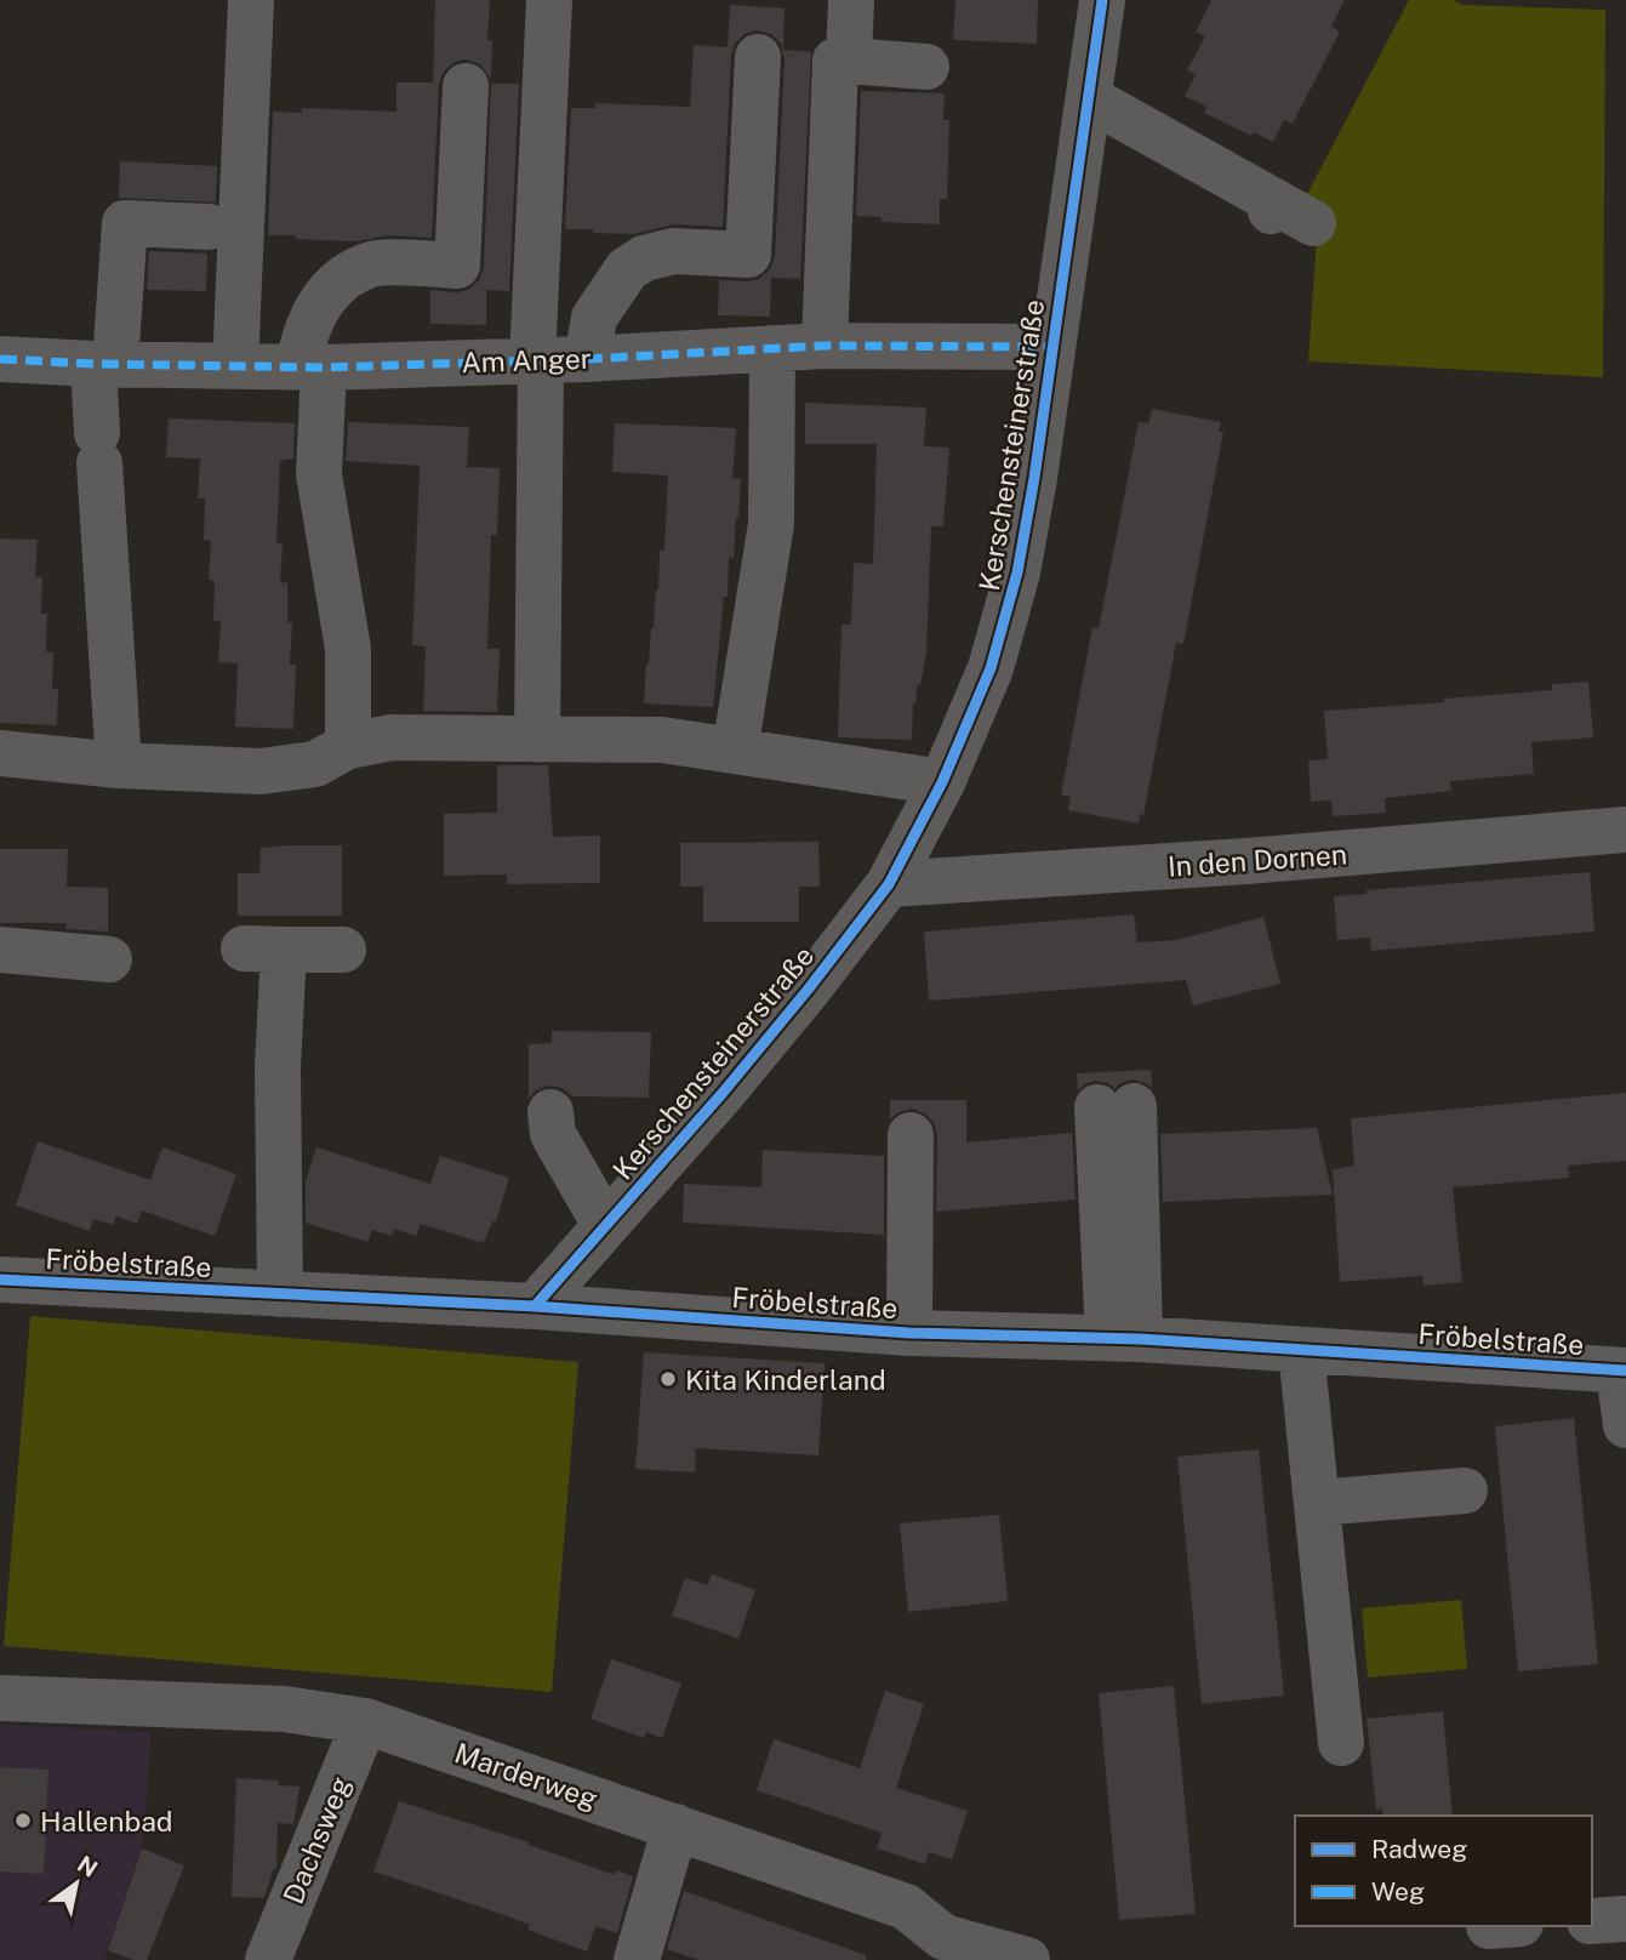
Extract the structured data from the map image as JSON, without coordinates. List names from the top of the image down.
{
  "streets": {
    "street": [
      "Am Anger",
      "Kerschensteinerstraße",
      "In den Dornen",
      "Fröbelstraße",
      "Marderweg",
      "Dachsweg"
    ]
  },
  "crossings": [
    ["Am Anger", "Kerschensteinerstraße"],
    ["Kerschensteinerstraße", "In den Dornen"],
    ["Kerschensteinerstraße", "Fröbelstraße"],
    ["Marderweg", "Dachsweg"]
  ],
  "places": ["Kita Kinderland", "Hallenbad"],
  "legend": ["Radweg", "Weg"],
  "north": "top right"
}
